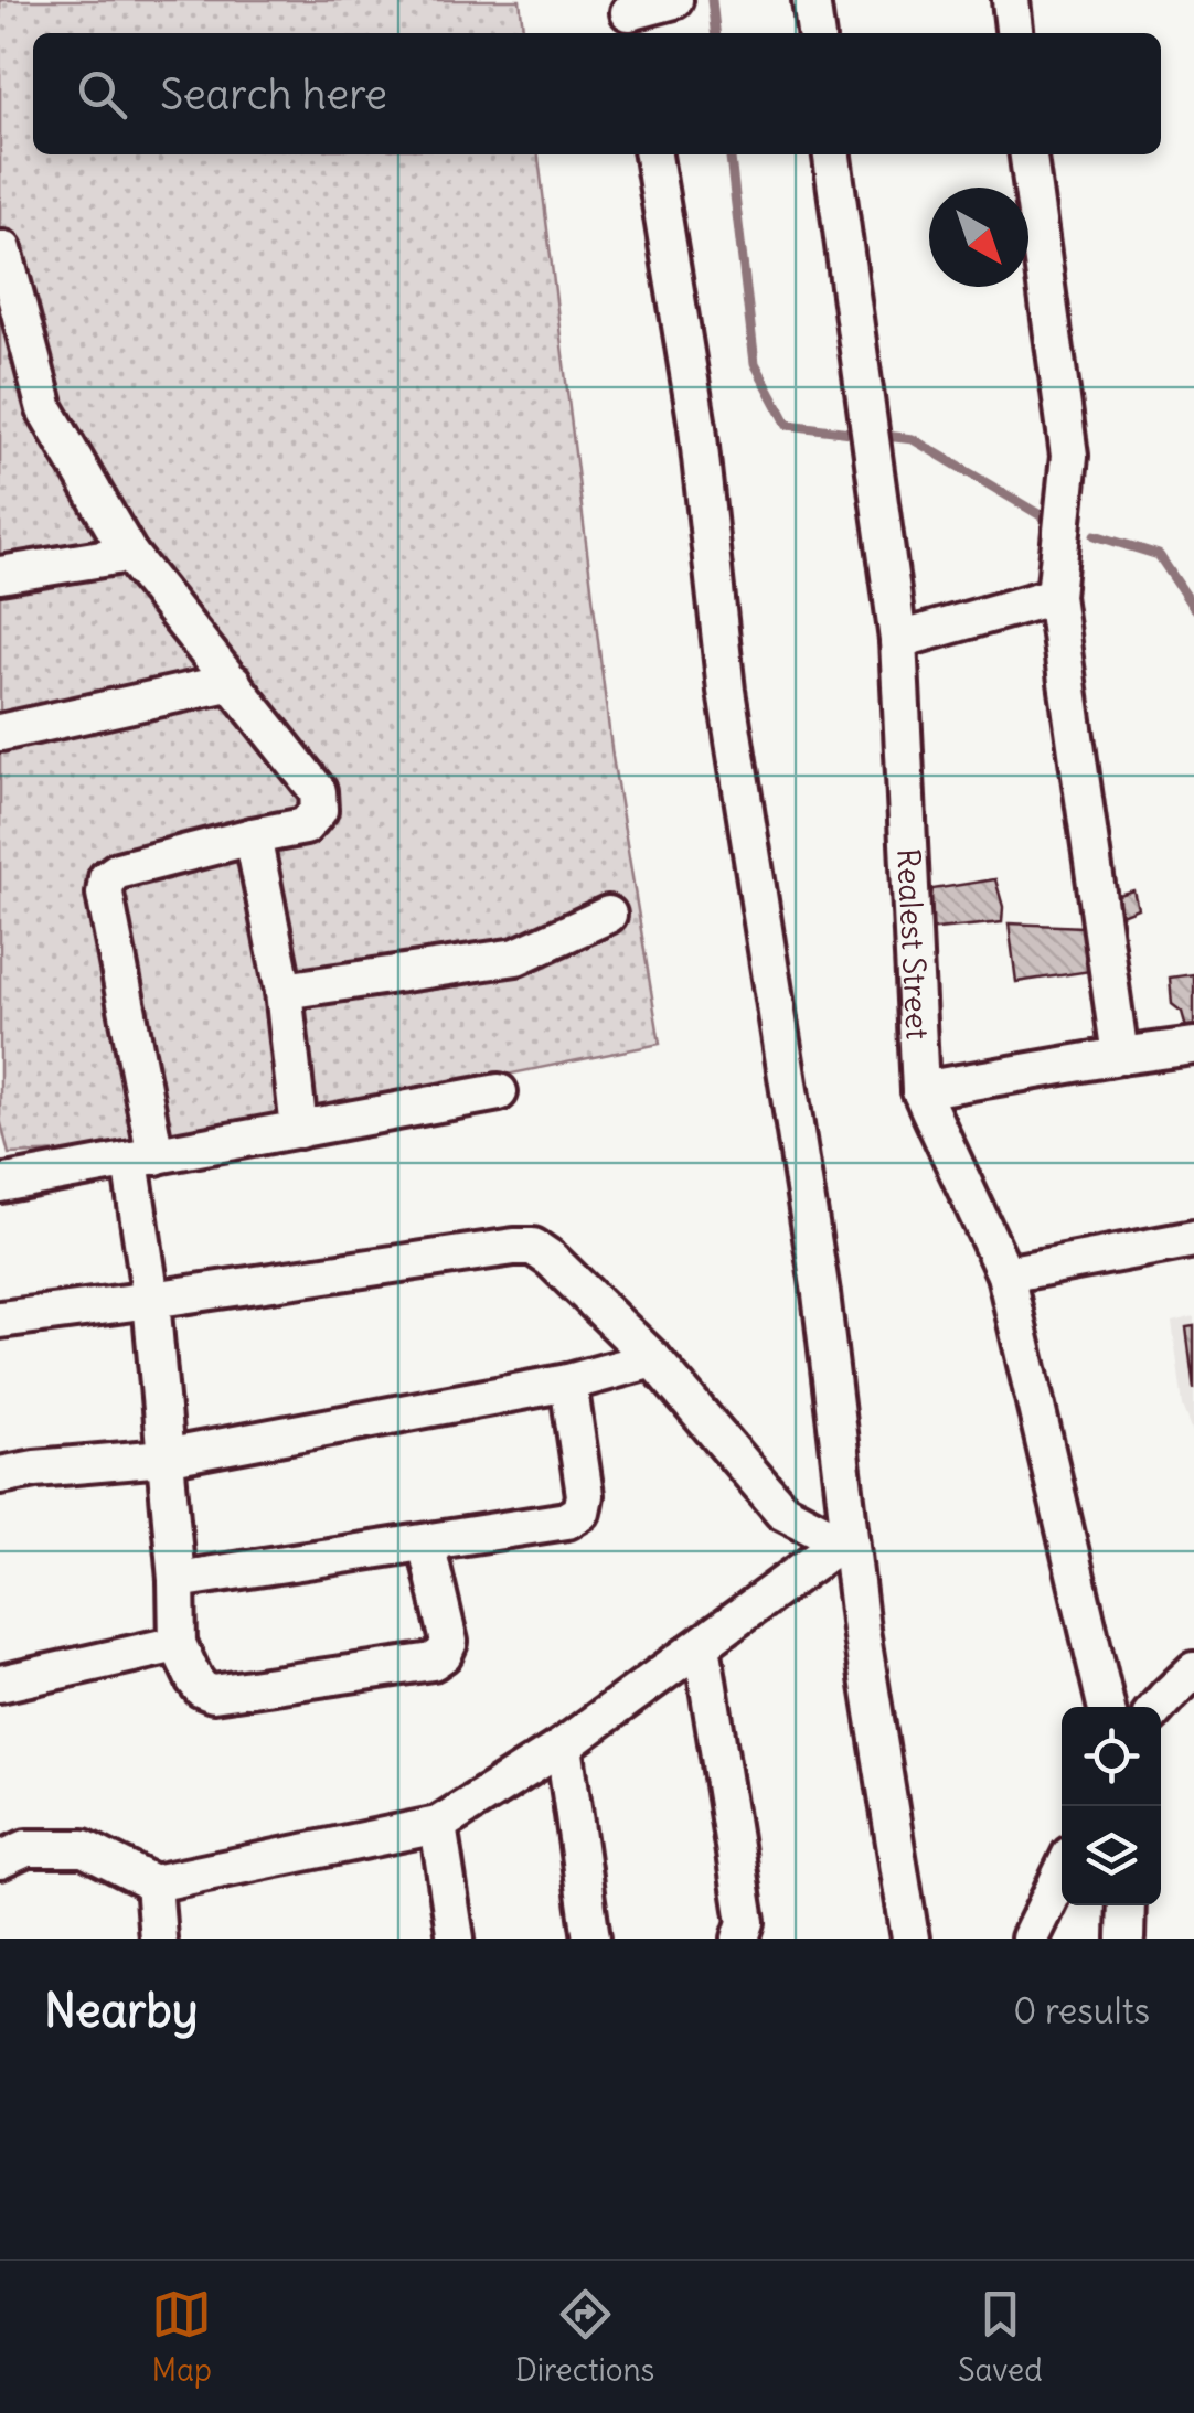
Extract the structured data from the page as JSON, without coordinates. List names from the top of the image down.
{
  "streets": {
    "street": ["Realest Street"]
  },
  "north": "bottom right",
  "page": {
    "search": "Search here",
    "heading": ["Nearby", "0 results"],
    "nav": ["Map", "Directions", "Saved"]
  }
}
